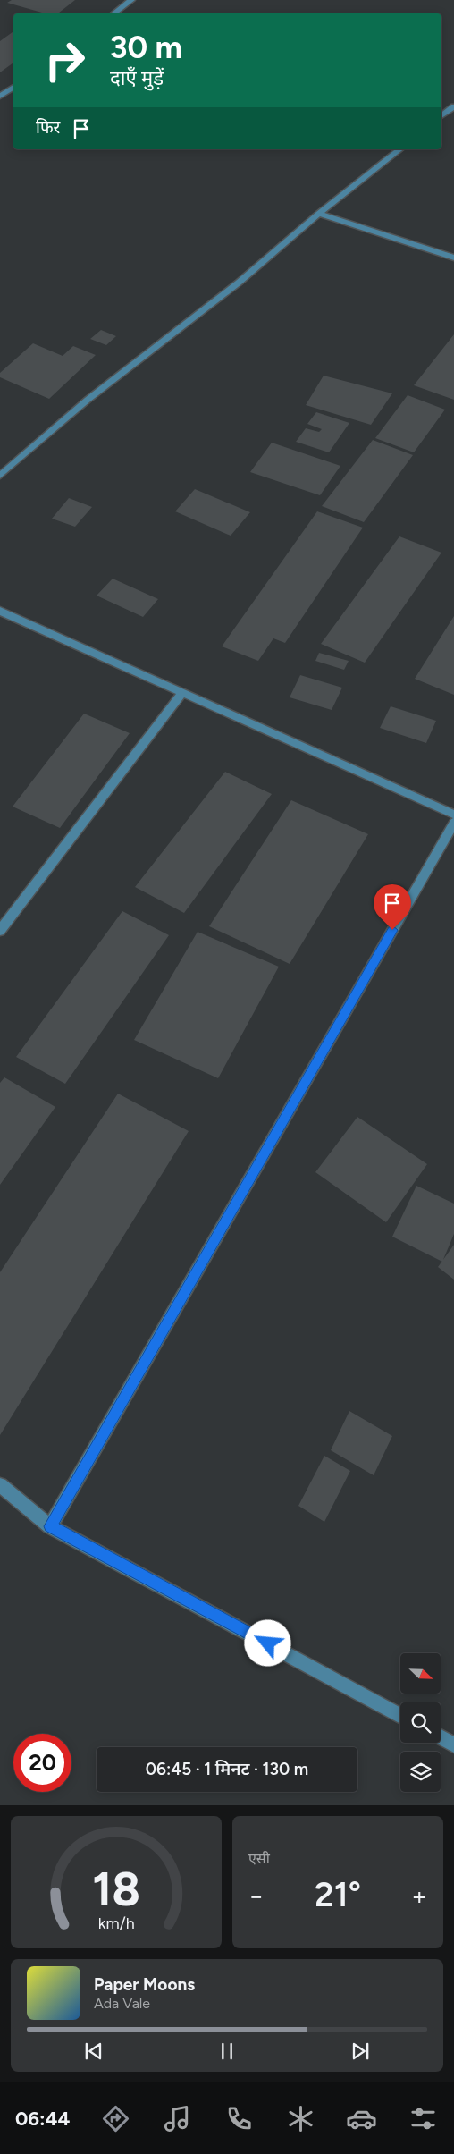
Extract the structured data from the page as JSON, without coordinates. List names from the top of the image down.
{
  "north": "bottom right",
  "page": {
    "turn": ["30 m", "दाएँ मुड़ें"],
    "then": "फिर",
    "limit": "20",
    "trip": "06:45 · 1 मिनट · 130 m",
    "tile": "एसी",
    "heat": ["−", "21°", "+"],
    "song": ["Paper Moons", "Ada Vale"],
    "tabs": "06:44",
    "gauge": ["18", "km/h"]
  }
}
